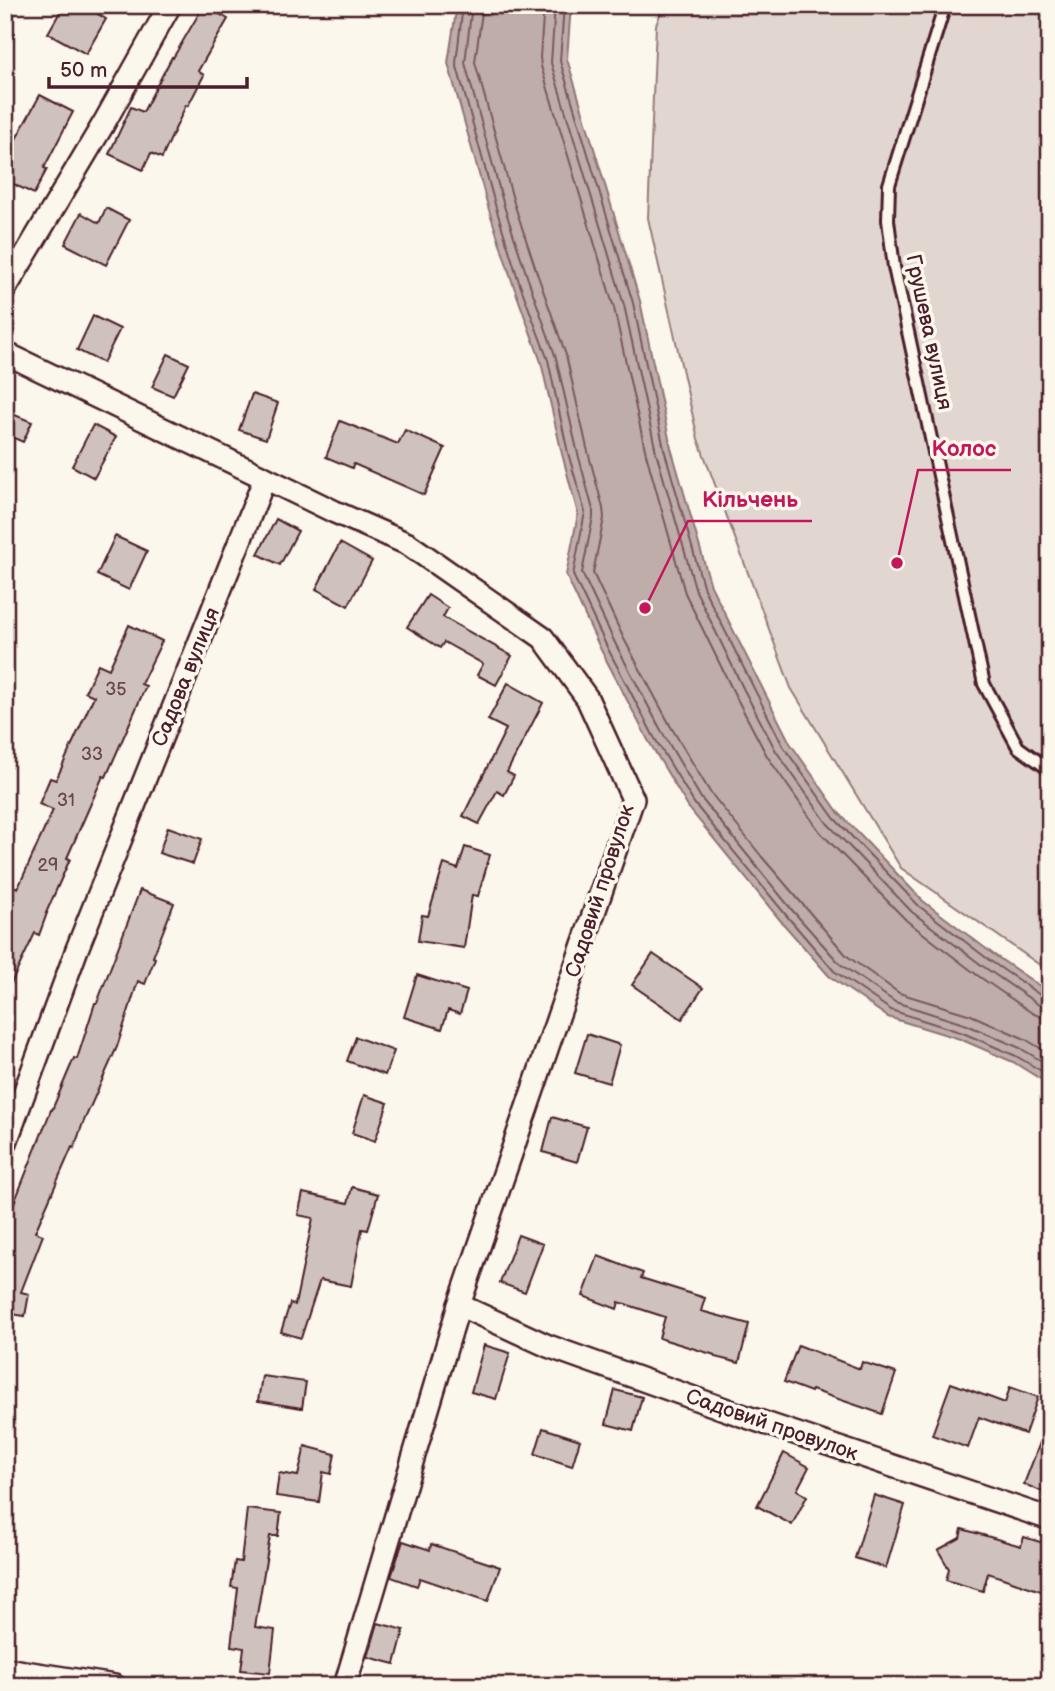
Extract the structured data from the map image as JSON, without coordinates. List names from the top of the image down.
{
  "streets": {
    "street": ["Садова вулиця", "Садовий провулок"],
    "lane": ["Грушева вулиця"]
  },
  "crossings": [
    ["Садова вулиця", "Садовий провулок"]
  ],
  "places": ["Колос", "Кільчень"],
  "house_numbers": [
    "35",
    "33",
    "31",
    "29"
  ],
  "scale_bar": "50 m"
}
